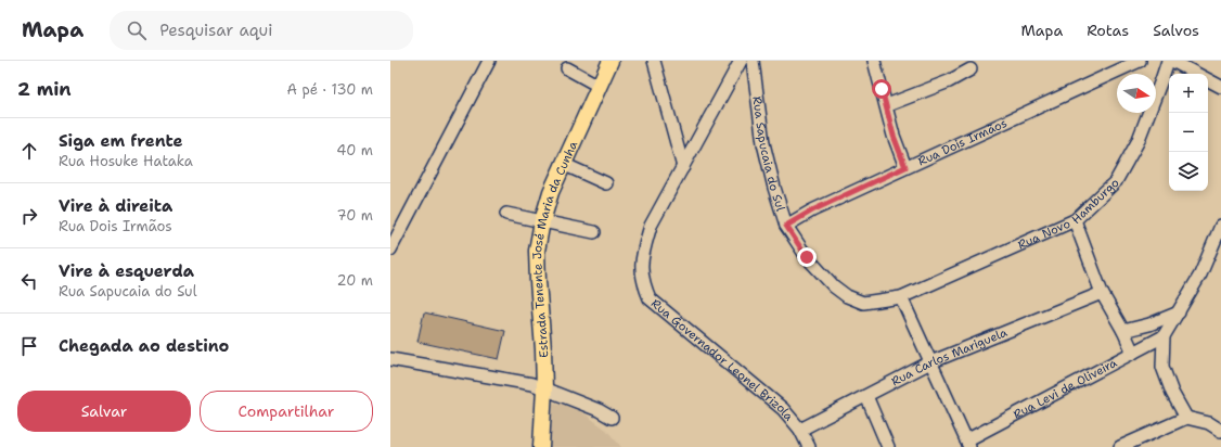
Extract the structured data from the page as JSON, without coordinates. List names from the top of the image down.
{
  "streets": {
    "main road": ["Estrada Tenente José Maria da Cunha"],
    "street": [
      "Rua Dois Irmãos",
      "Rua Sapucaia do Sul",
      "Rua Novo Hamburgo",
      "Rua Carlos Mariguela",
      "Rua Governador Leonel Brizola",
      "Rua Levi de Oliveira"
    ]
  },
  "crossings": [
    ["Rua Dois Irmãos", "Rua Sapucaia do Sul"],
    ["Rua Sapucaia do Sul", "Rua Novo Hamburgo"],
    ["Rua Carlos Mariguela", "Rua Governador Leonel Brizola"]
  ],
  "north": "right",
  "page": {
    "header": "Mapa",
    "search": "Pesquisar aqui",
    "nav": ["Mapa", "Rotas", "Salvos"],
    "heading": ["2 min", "A pé · 130 m"],
    "map_buttons": ["+", "−"],
    "list": [
      ["Siga em frente", "Rua Hosuke Hataka", "40 m"],
      ["Vire à direita", "Rua Dois Irmãos", "70 m"],
      ["Vire à esquerda", "Rua Sapucaia do Sul", "20 m"],
      "Chegada ao destino"
    ],
    "buttons": ["Salvar", "Compartilhar"]
  }
}
